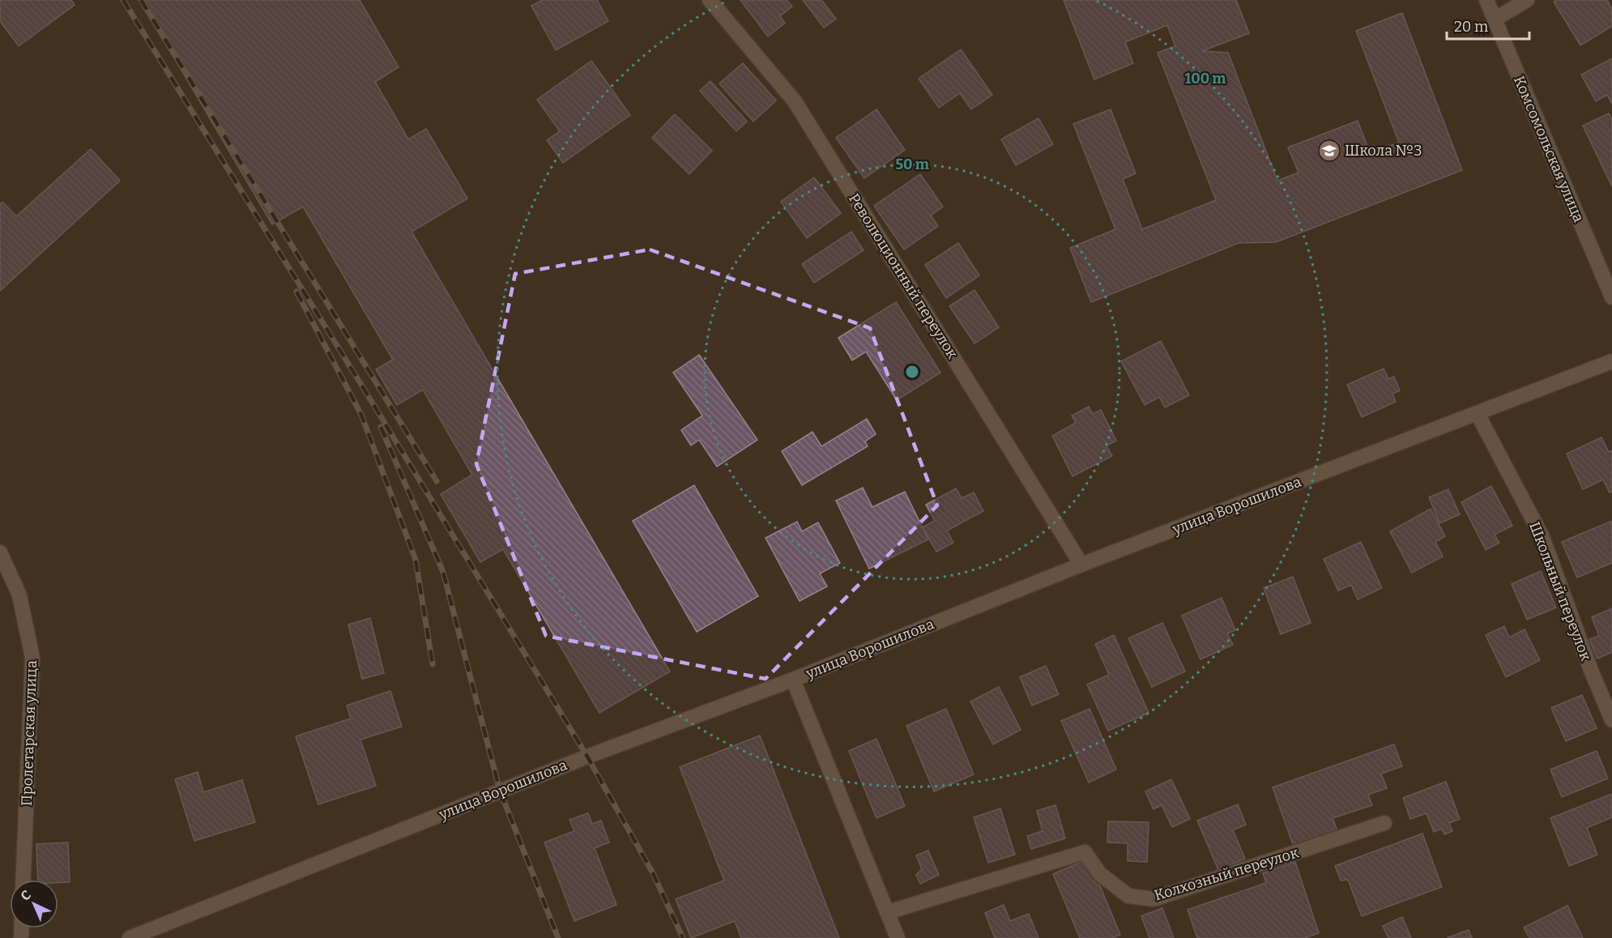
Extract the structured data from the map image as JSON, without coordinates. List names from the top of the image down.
{
  "streets": {
    "street": [
      "Комсомольская улица",
      "Революционный переулок",
      "улица Ворошилова",
      "Школьный переулок",
      "Пролетарская улица",
      "Колхозный переулок"
    ]
  },
  "crossings": [
    ["Революционный переулок", "улица Ворошилова"],
    ["улица Ворошилова", "Школьный переулок"]
  ],
  "places": {
    "school or university": ["Школа №3"]
  },
  "scale_bar": "20 m",
  "north": "top left",
  "rings": ["100 m", "50 m"]
}
